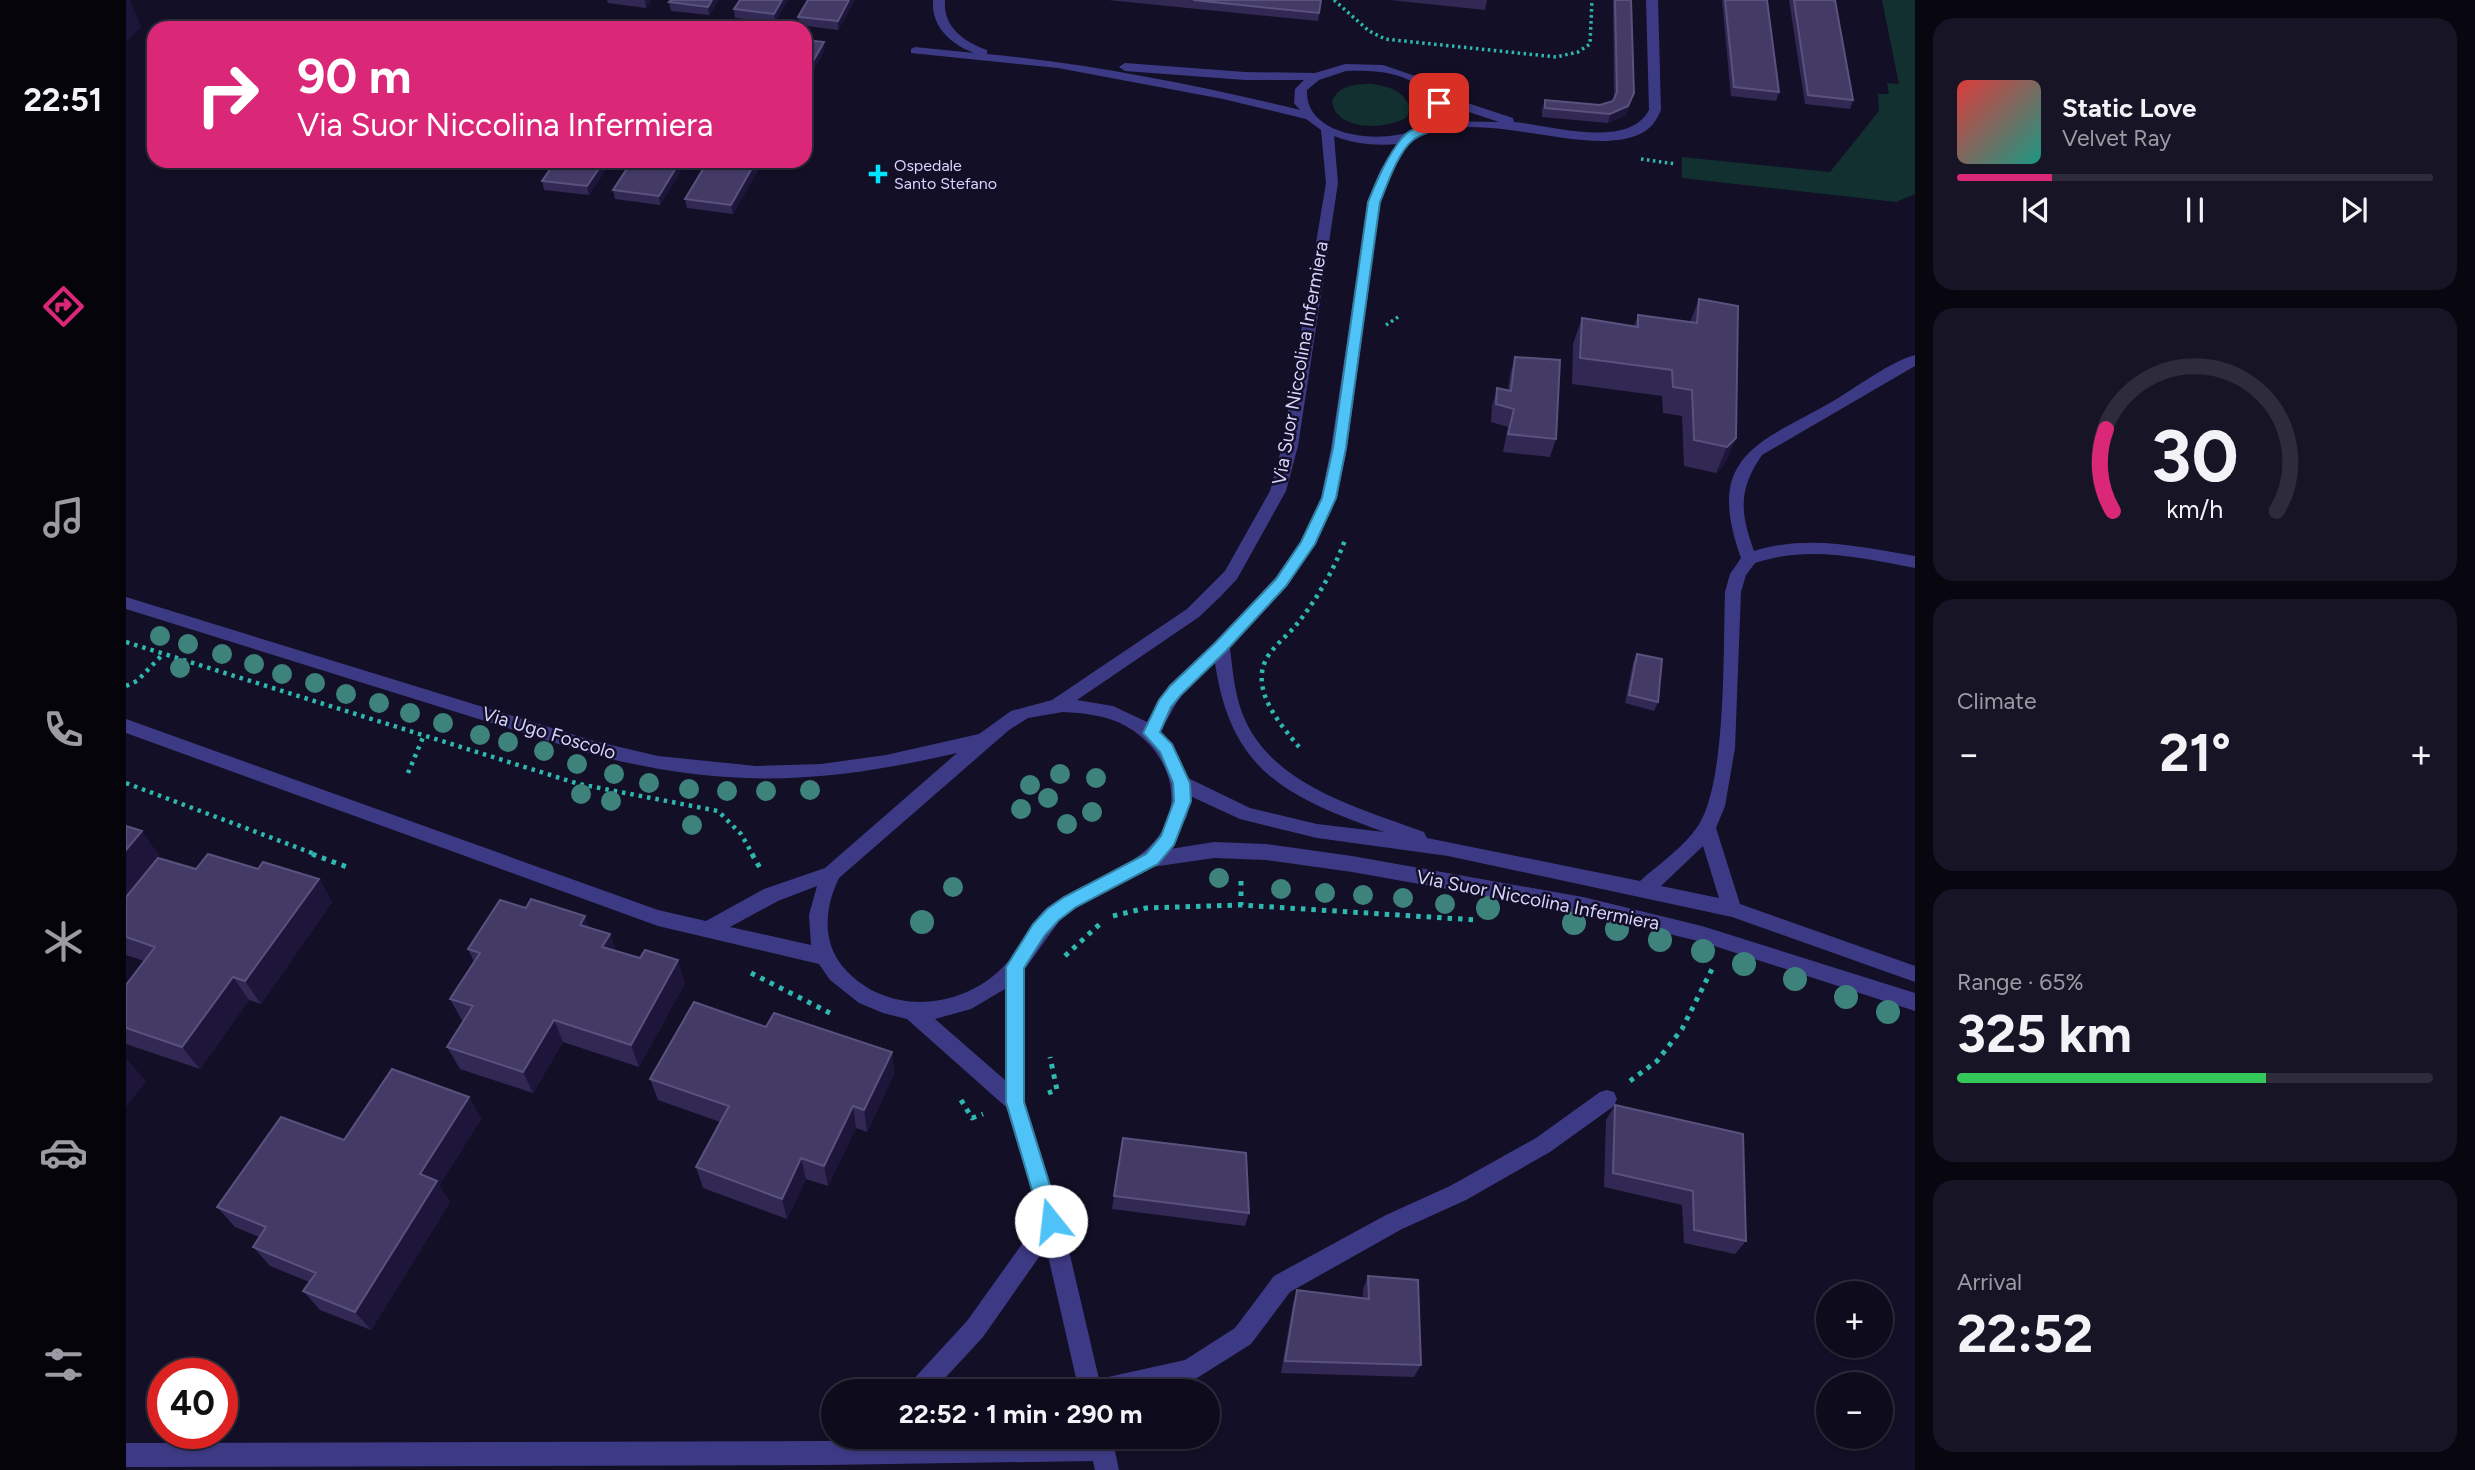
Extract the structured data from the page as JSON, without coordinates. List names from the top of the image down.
{
  "streets": {
    "street": ["Via Suor Niccolina Infermiera", "Via Ugo Foscolo"]
  },
  "crossings": [
    ["Via Suor Niccolina Infermiera", "Via Ugo Foscolo"]
  ],
  "places": {
    "health": ["Ospedale Santo Stefano"]
  },
  "page": {
    "tabs": "22:51",
    "turn": ["90 m", "Via Suor Niccolina Infermiera"],
    "song": ["Static Love", "Velvet Ray"],
    "tile": [
      "Climate",
      ["Range · 65%", "325 km"],
      ["Arrival", "22:52"]
    ],
    "heat": ["−", "21°", "+"],
    "map_buttons": ["+", "−"],
    "limit": "40",
    "trip": "22:52 · 1 min · 290 m",
    "gauge": ["30", "km/h"]
  }
}
